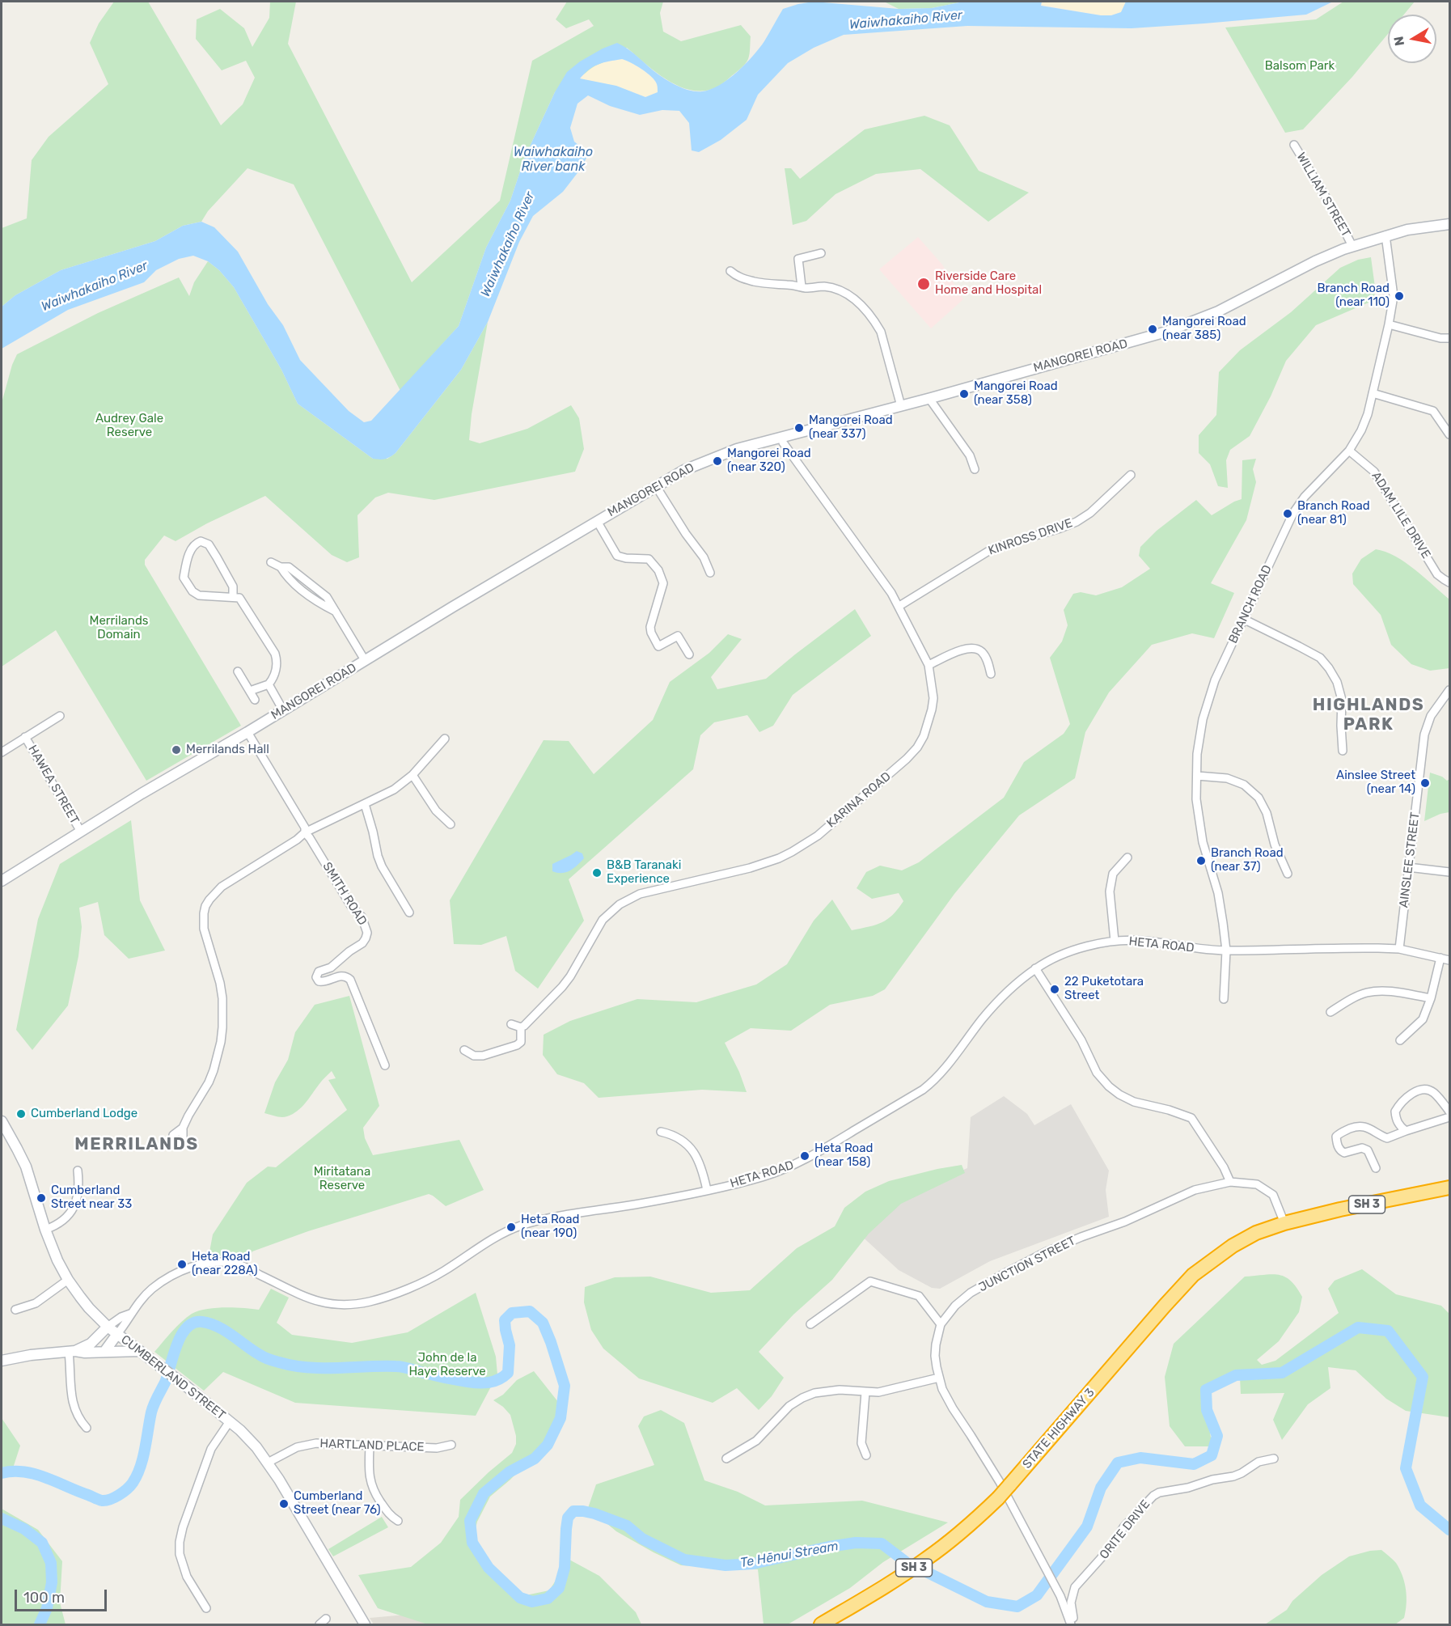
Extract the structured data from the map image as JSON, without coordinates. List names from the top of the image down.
{
  "streets": {
    "highway": ["SH 3", "STATE HIGHWAY 3"],
    "street": [
      "WILLIAM STREET",
      "MANGOREI ROAD",
      "ADAM LILE DRIVE",
      "KINROSS DRIVE",
      "BRANCH ROAD",
      "HAWEA STREET",
      "KARINA ROAD",
      "AINSLEE STREET",
      "SMITH ROAD",
      "HETA ROAD",
      "JUNCTION STREET",
      "CUMBERLAND STREET",
      "HARTLAND PLACE",
      "ORITE DRIVE"
    ]
  },
  "crossings": [
    ["WILLIAM STREET", "MANGOREI ROAD"],
    ["MANGOREI ROAD", "BRANCH ROAD"],
    ["MANGOREI ROAD", "HAWEA STREET"],
    ["MANGOREI ROAD", "KARINA ROAD"],
    ["MANGOREI ROAD", "SMITH ROAD"],
    ["ADAM LILE DRIVE", "BRANCH ROAD"],
    ["KINROSS DRIVE", "KARINA ROAD"],
    ["BRANCH ROAD", "HETA ROAD"],
    ["AINSLEE STREET", "HETA ROAD"],
    ["HETA ROAD", "CUMBERLAND STREET"],
    ["SH 3", "JUNCTION STREET"],
    ["SH 3", "STATE HIGHWAY 3"],
    ["JUNCTION STREET", "STATE HIGHWAY 3"],
    ["JUNCTION STREET", "ORITE DRIVE"],
    ["CUMBERLAND STREET", "HARTLAND PLACE"]
  ],
  "districts": ["HIGHLANDS PARK", "MERRILANDS"],
  "water": ["Waiwhakaiho River", "Waiwhakaiho River bank", "Te Hēnui Stream"],
  "parks": [
    "Balsom Park",
    "Audrey Gale Reserve",
    "Merrilands Domain",
    "Miritatana Reserve",
    "John de la Haye Reserve"
  ],
  "places": [
    "Riverside Care Home and Hospital",
    "Branch Road (near 110)",
    "Mangorei Road (near 385)",
    "Mangorei Road (near 358)",
    "Mangorei Road (near 337)",
    "Mangorei Road (near 320)",
    "Branch Road (near 81)",
    "Merrilands Hall",
    "Ainslee Street (near 14)",
    "Branch Road (near 37)",
    "B&B Taranaki Experience",
    "22 Puketotara Street",
    "Cumberland Lodge",
    "Heta Road (near 158)",
    "Cumberland Street near 33",
    "Heta Road (near 190)",
    "Heta Road (near 228A)",
    "Cumberland Street (near 76)"
  ],
  "scale_bar": "100 m",
  "north": "left"
}
